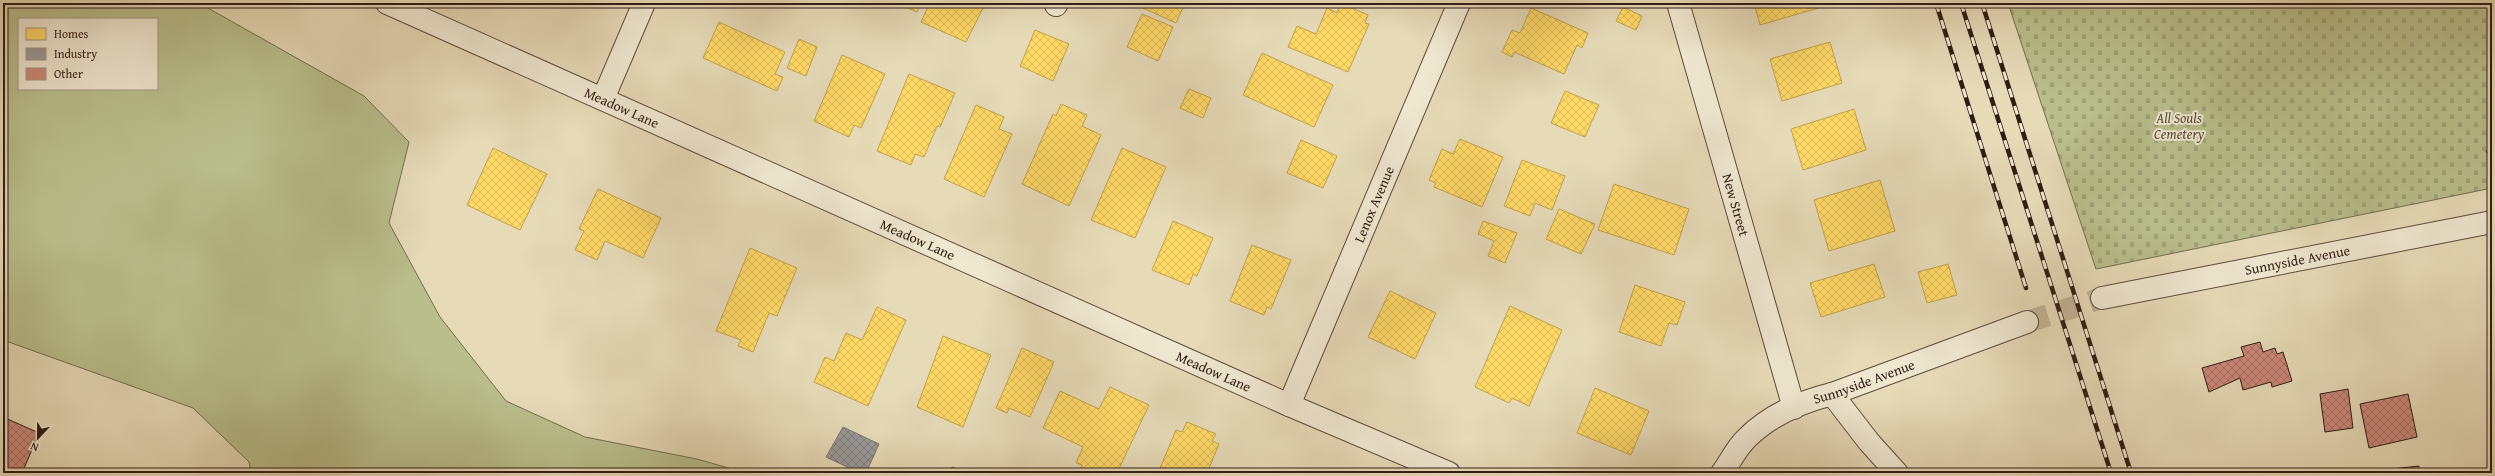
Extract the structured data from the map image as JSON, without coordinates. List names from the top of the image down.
{
  "streets": {
    "street": [
      "Meadow Lane",
      "Lenox Avenue",
      "New Street",
      "Sunnyside Avenue"
    ]
  },
  "crossings": [
    ["Meadow Lane", "Lenox Avenue"],
    ["New Street", "Sunnyside Avenue"]
  ],
  "parks": ["All Souls Cemetery"],
  "legend": ["Homes", "Industry", "Other"],
  "north": "bottom"
}
